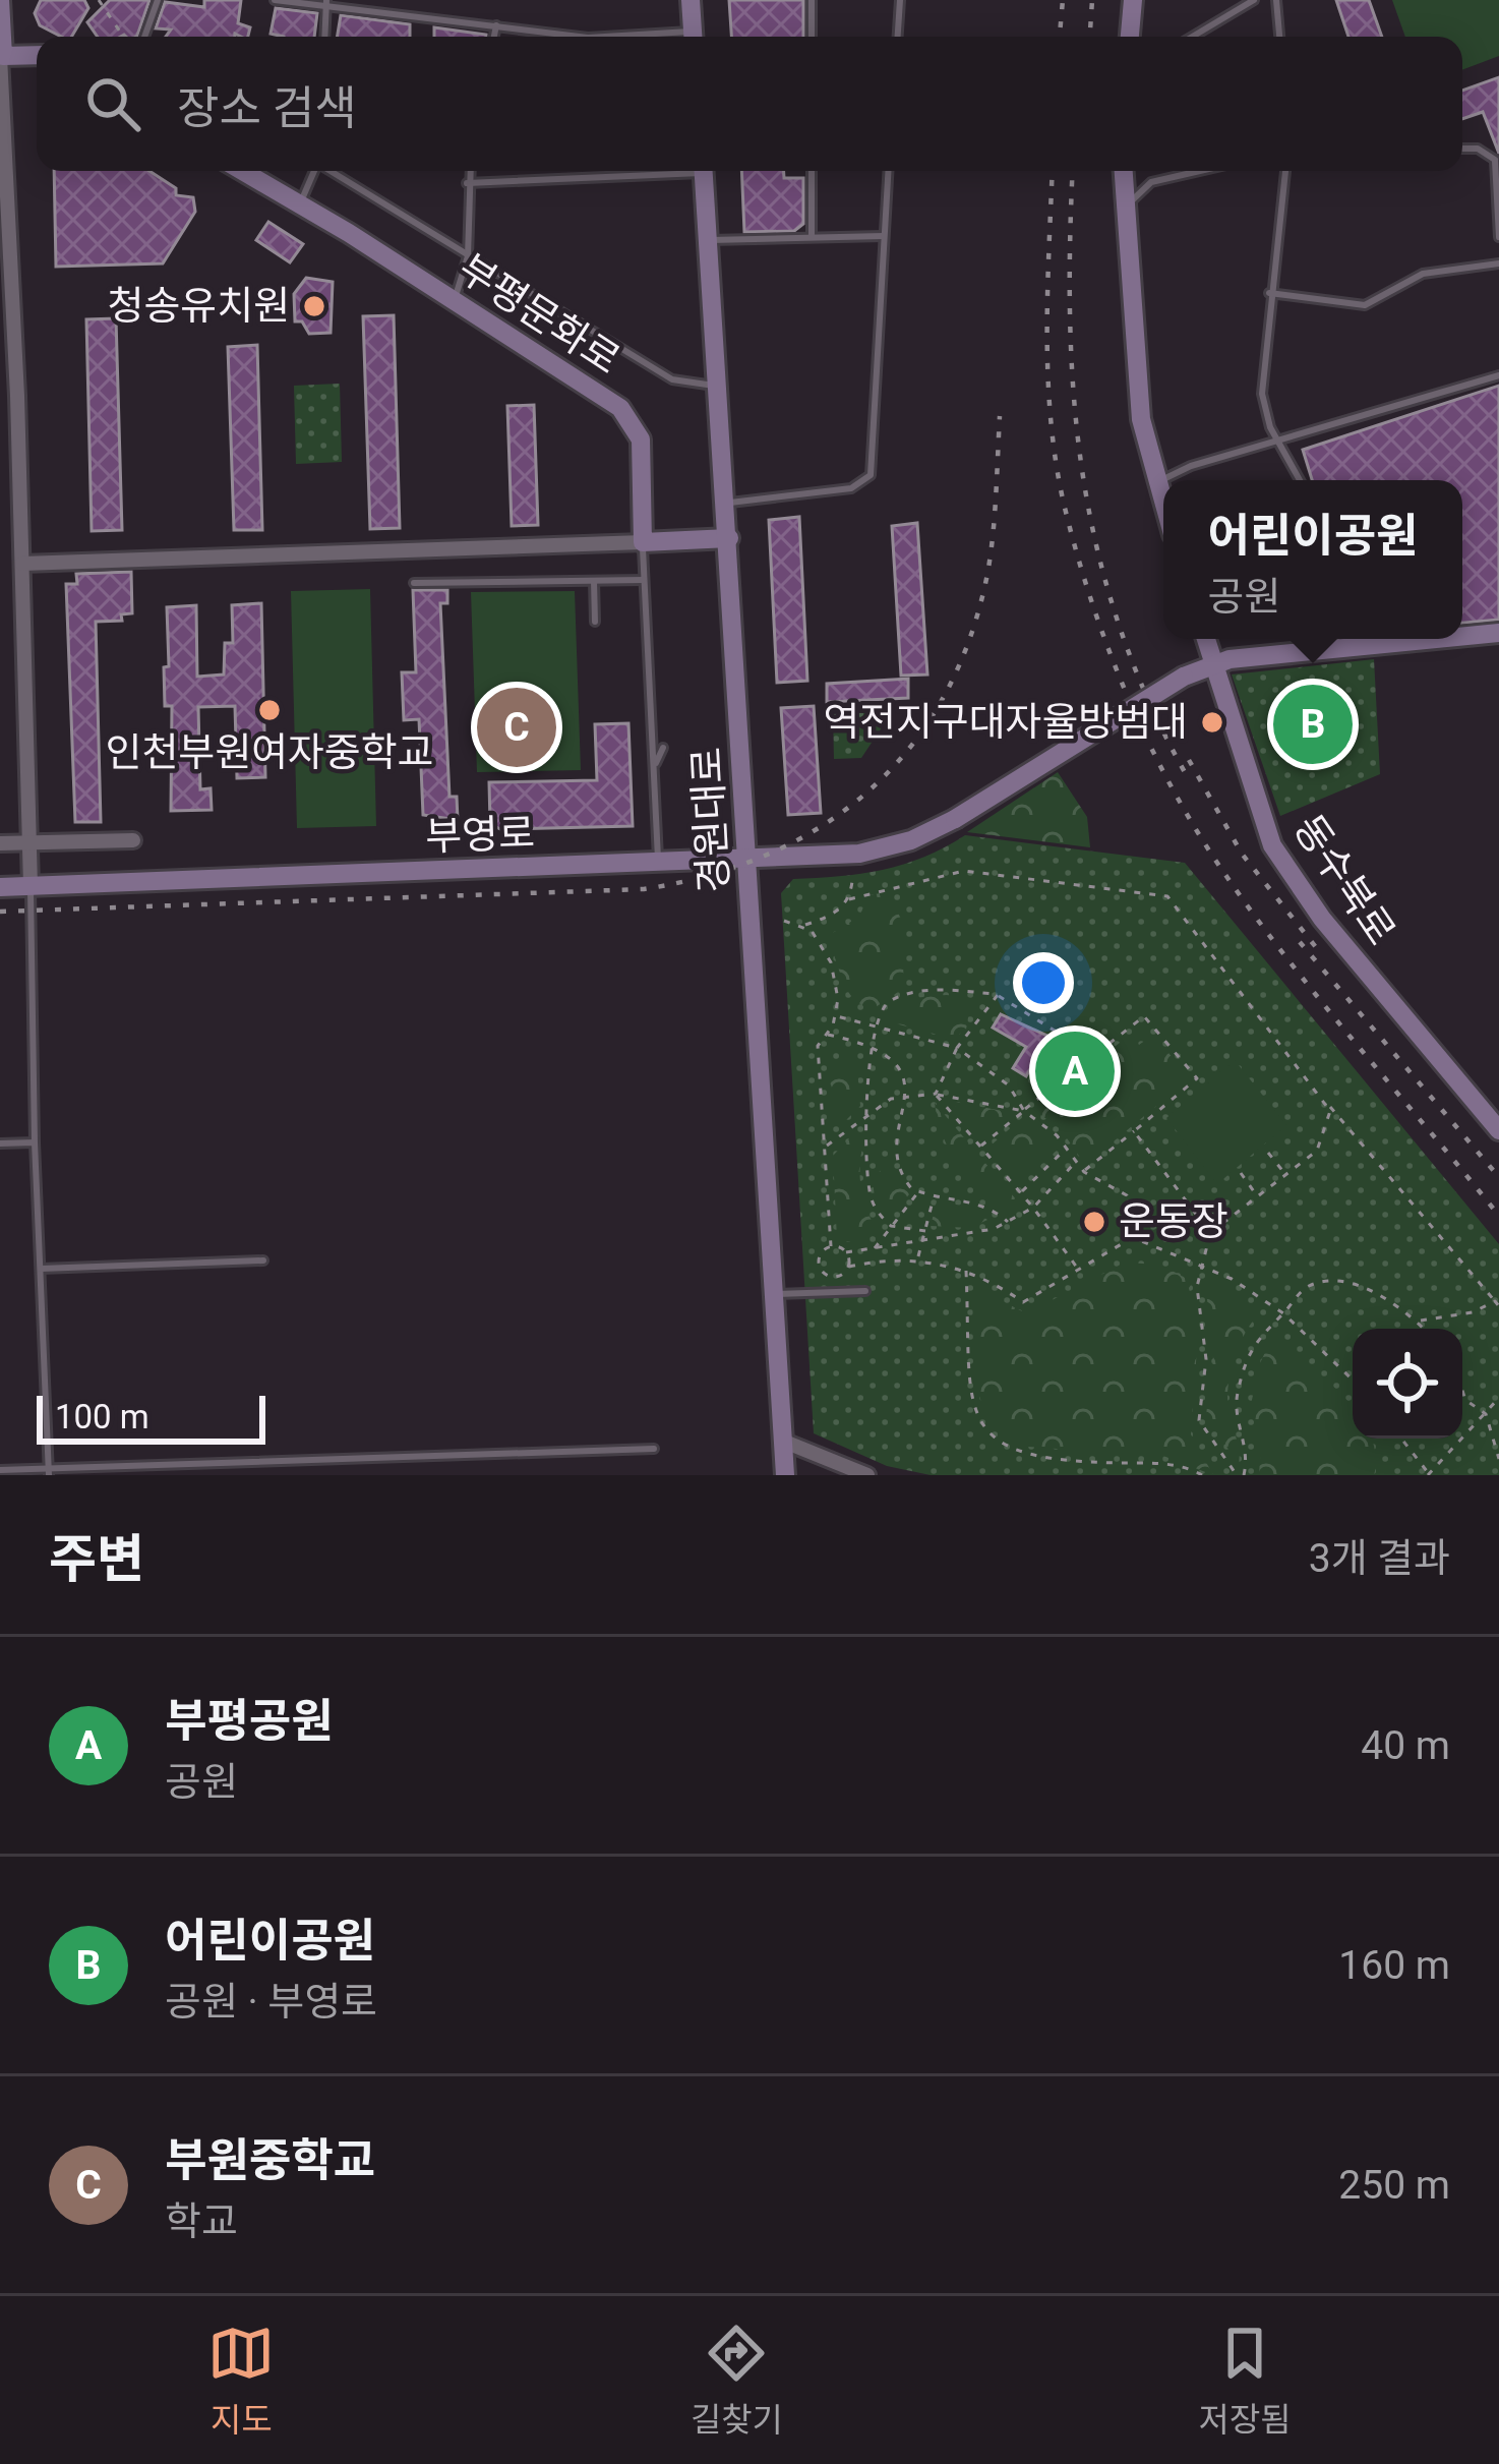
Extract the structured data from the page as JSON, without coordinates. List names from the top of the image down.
{
  "streets": {
    "street": [
      "부평문화로",
      "경원대로",
      "부영로",
      "동수북로"
    ]
  },
  "crossings": [
    ["경원대로", "부영로"],
    ["부영로", "동수북로"]
  ],
  "places": [
    "청송유치원",
    "인천부원여자중학교",
    "역전지구대자율방범대",
    "운동장"
  ],
  "scale_bar": "100 m",
  "page": {
    "search": "장소 검색",
    "popup": ["어린이공원", "공원"],
    "pins": ["B", "C", "A"],
    "scale": "100 m",
    "heading": ["주변", "3개 결과"],
    "list": [
      {
        "mark": "A",
        "name": "부평공원",
        "note": "공원",
        "value": "40 m"
      },
      {
        "mark": "B",
        "name": "어린이공원",
        "note": "공원 · 부영로",
        "value": "160 m"
      },
      {
        "mark": "C",
        "name": "부원중학교",
        "note": "학교",
        "value": "250 m"
      }
    ],
    "nav": ["지도", "길찾기", "저장됨"]
  }
}
